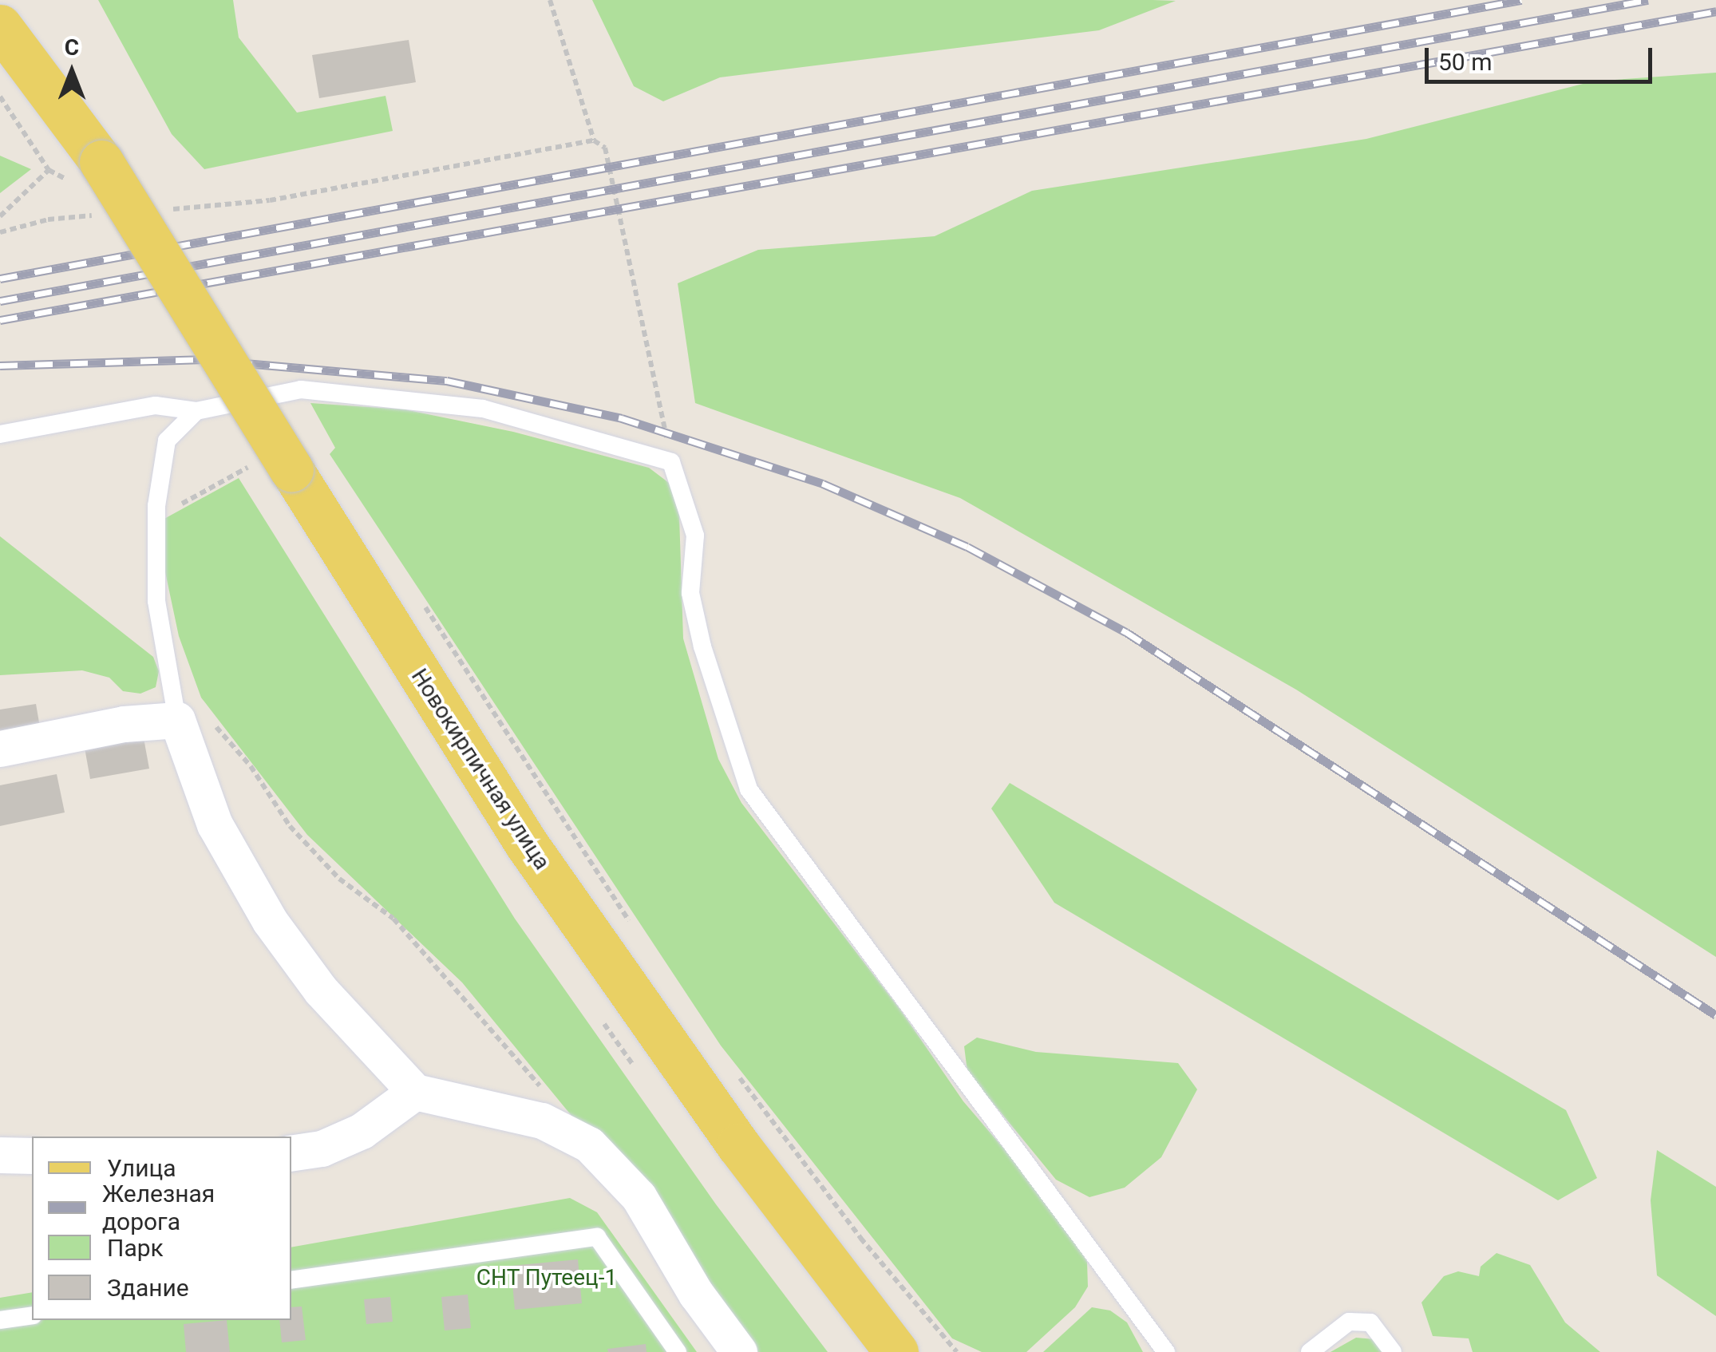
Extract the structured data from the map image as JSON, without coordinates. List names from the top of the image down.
{
  "streets": {
    "main road": ["Новокирпичная улица"]
  },
  "parks": ["СНТ Путеец-1"],
  "legend": [
    "Улица",
    "Железная дорога",
    "Парк",
    "Здание"
  ],
  "scale_bar": "50 m",
  "north": "top"
}
